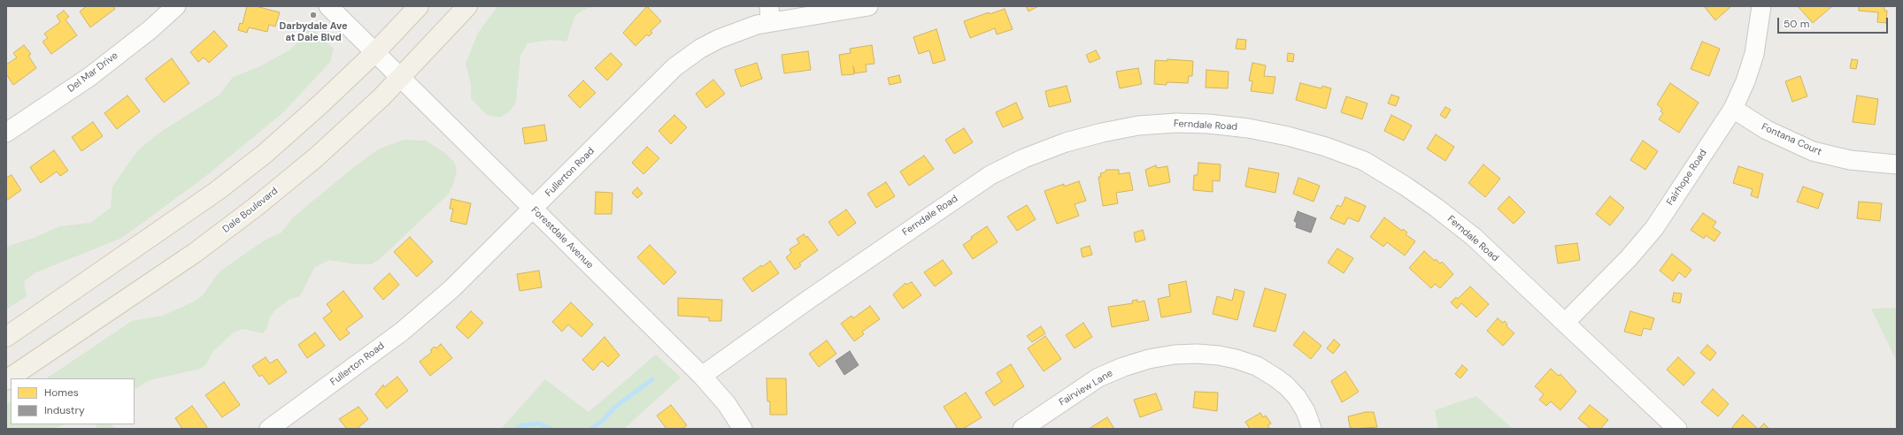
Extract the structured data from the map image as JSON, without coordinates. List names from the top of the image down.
{
  "streets": {
    "main road": ["Dale Boulevard"],
    "street": [
      "Del Mar Drive",
      "Ferndale Road",
      "Fontana Court",
      "Fullerton Road",
      "Fairhope Road",
      "Forestdale Avenue",
      "Fairview Lane"
    ]
  },
  "crossings": [
    ["Ferndale Road", "Fairhope Road"],
    ["Ferndale Road", "Forestdale Avenue"],
    ["Fontana Court", "Fairhope Road"],
    ["Fullerton Road", "Forestdale Avenue"],
    ["Dale Boulevard", "Forestdale Avenue"]
  ],
  "places": ["Darbydale Ave at Dale Blvd"],
  "legend": ["Homes", "Industry"],
  "scale_bar": "50 m"
}
